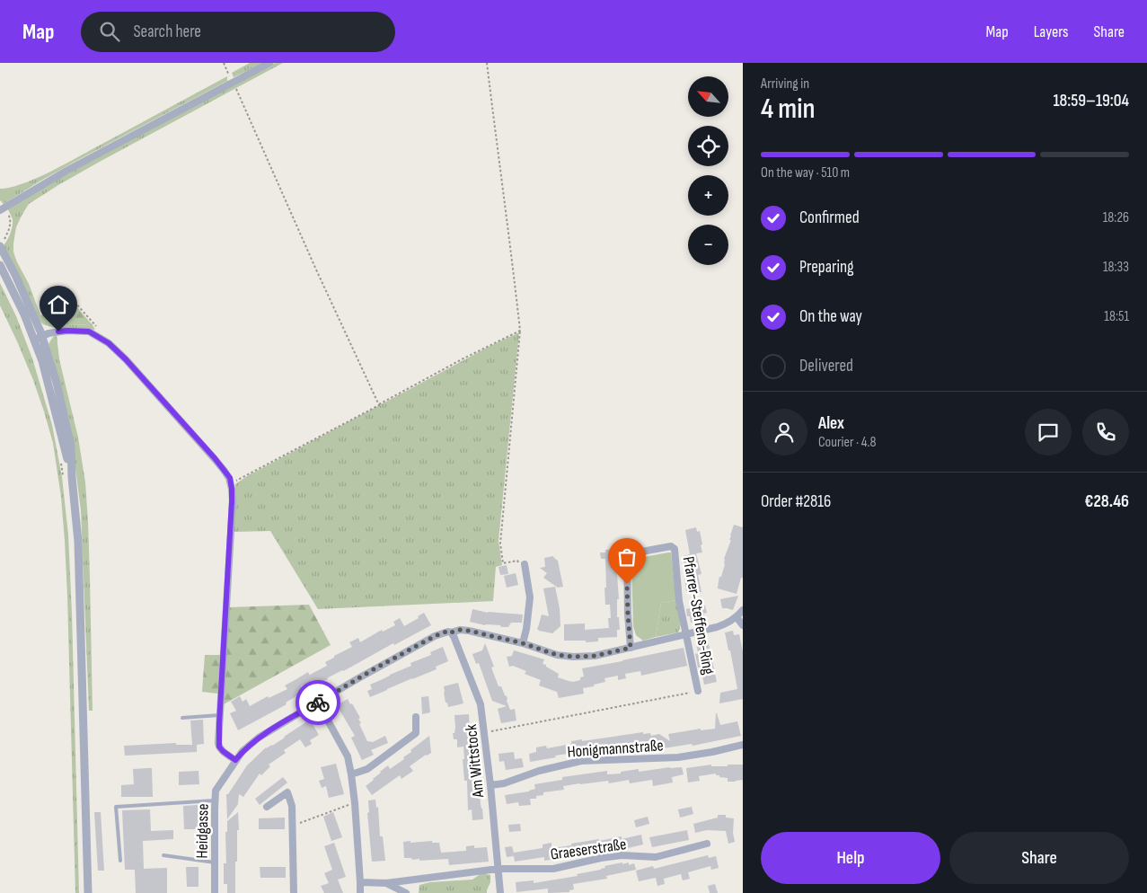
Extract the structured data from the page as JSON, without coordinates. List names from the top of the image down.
{
  "streets": {
    "street": [
      "Pfarrer-Steffens-Ring",
      "Honigmannstraße",
      "Am Wittstock",
      "Heidgasse",
      "Graeserstraße"
    ]
  },
  "crossings": [
    ["Pfarrer-Steffens-Ring", "Heidgasse"],
    ["Honigmannstraße", "Am Wittstock"],
    ["Am Wittstock", "Heidgasse"],
    ["Am Wittstock", "Graeserstraße"]
  ],
  "north": "top left",
  "page": {
    "header": "Map",
    "search": "Search here",
    "nav": ["Map", "Layers", "Share"],
    "heading": ["4 min", "Arriving in", "18:59–19:04"],
    "panel": [
      "Alex",
      "Courier · 4.8",
      "Order #2816",
      "€28.46"
    ],
    "map_buttons": ["+", "−"],
    "bar": "On the way · 510 m",
    "list": [
      ["Confirmed", "18:26"],
      ["Preparing", "18:33"],
      ["On the way", "18:51"],
      "Delivered"
    ],
    "buttons": ["Help", "Share"]
  }
}
